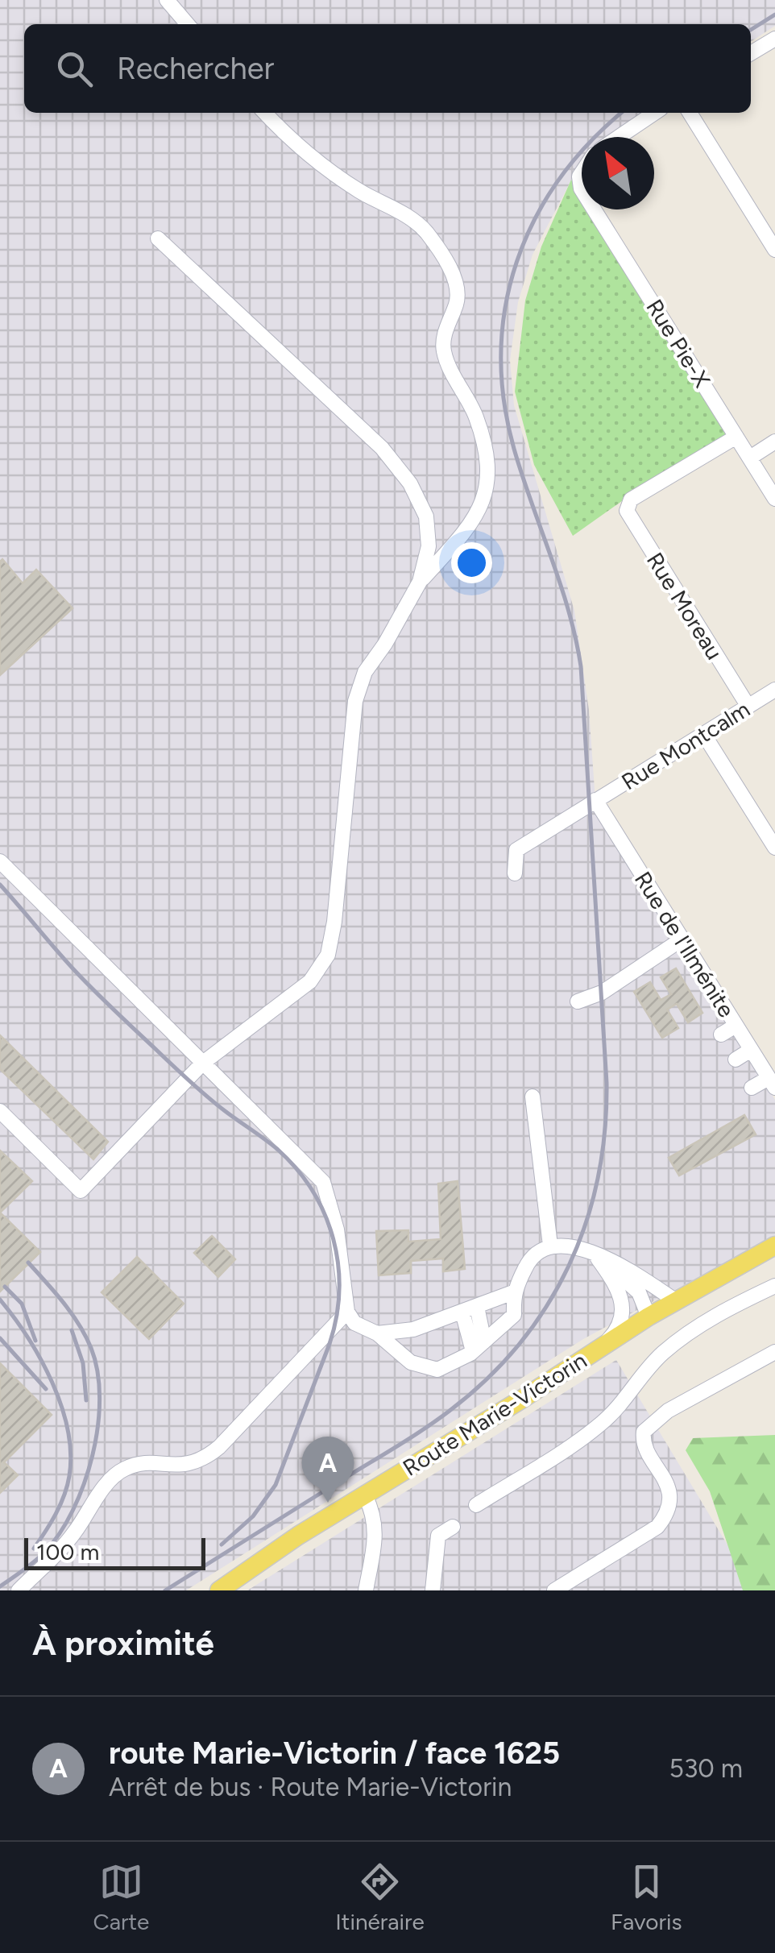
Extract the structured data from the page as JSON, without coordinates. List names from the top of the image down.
{
  "streets": {
    "main road": ["Route Marie-Victorin"],
    "street": [
      "Rue Pie-X",
      "Rue Moreau",
      "Rue Montcalm",
      "Rue de l'Ilménite"
    ]
  },
  "crossings": [
    ["Rue Pie-X", "Rue Moreau"],
    ["Rue Moreau", "Rue Montcalm"],
    ["Rue Montcalm", "Rue de l'Ilménite"]
  ],
  "scale_bar": "100 m",
  "north": "top left",
  "page": {
    "search": "Rechercher",
    "pins": "A",
    "scale": "100 m",
    "heading": "À proximité",
    "list": [
      {
        "mark": "A",
        "name": "route Marie-Victorin / face 1625",
        "note": "Arrêt de bus · Route Marie-Victorin",
        "value": "530 m"
      }
    ],
    "nav": ["Carte", "Itinéraire", "Favoris"]
  }
}
